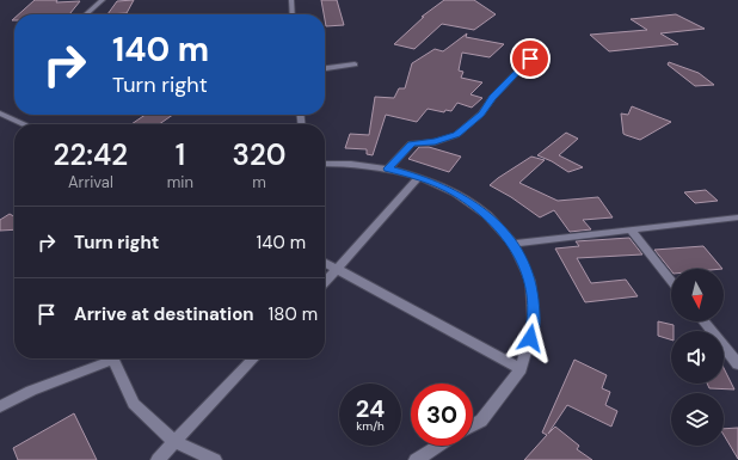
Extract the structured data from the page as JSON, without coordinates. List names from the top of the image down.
{
  "north": "bottom",
  "page": {
    "turn": ["140 m", "Turn right"],
    "eta": [
      "22:42",
      "Arrival",
      "1",
      "min",
      "320",
      "m"
    ],
    "list": [
      {
        "name": "Turn right",
        "value": "140 m"
      },
      {
        "name": "Arrive at destination",
        "value": "180 m"
      }
    ],
    "speed": "24 km/h",
    "limit": "30"
  }
}
